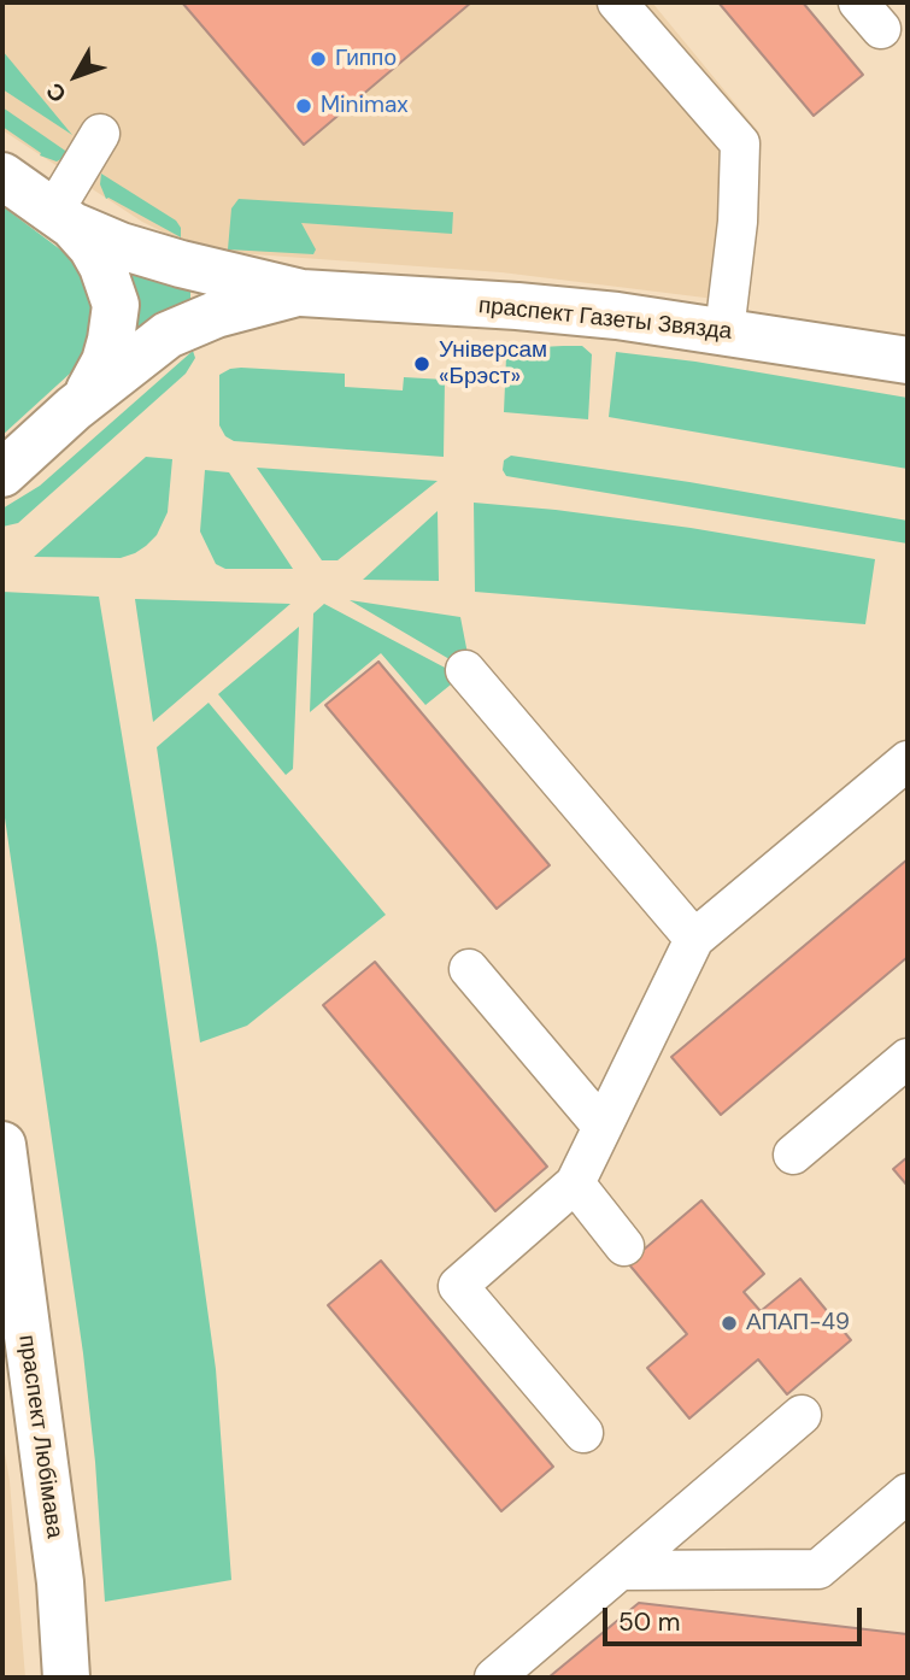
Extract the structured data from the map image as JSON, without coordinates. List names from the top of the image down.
{
  "streets": {
    "main road": ["праспект Газеты Звязда", "праспект Любімава"]
  },
  "places": [
    "Гиппо",
    "Minimax",
    "Універсам «Брэст»",
    "АПАП-49"
  ],
  "scale_bar": "50 m",
  "north": "bottom left"
}
